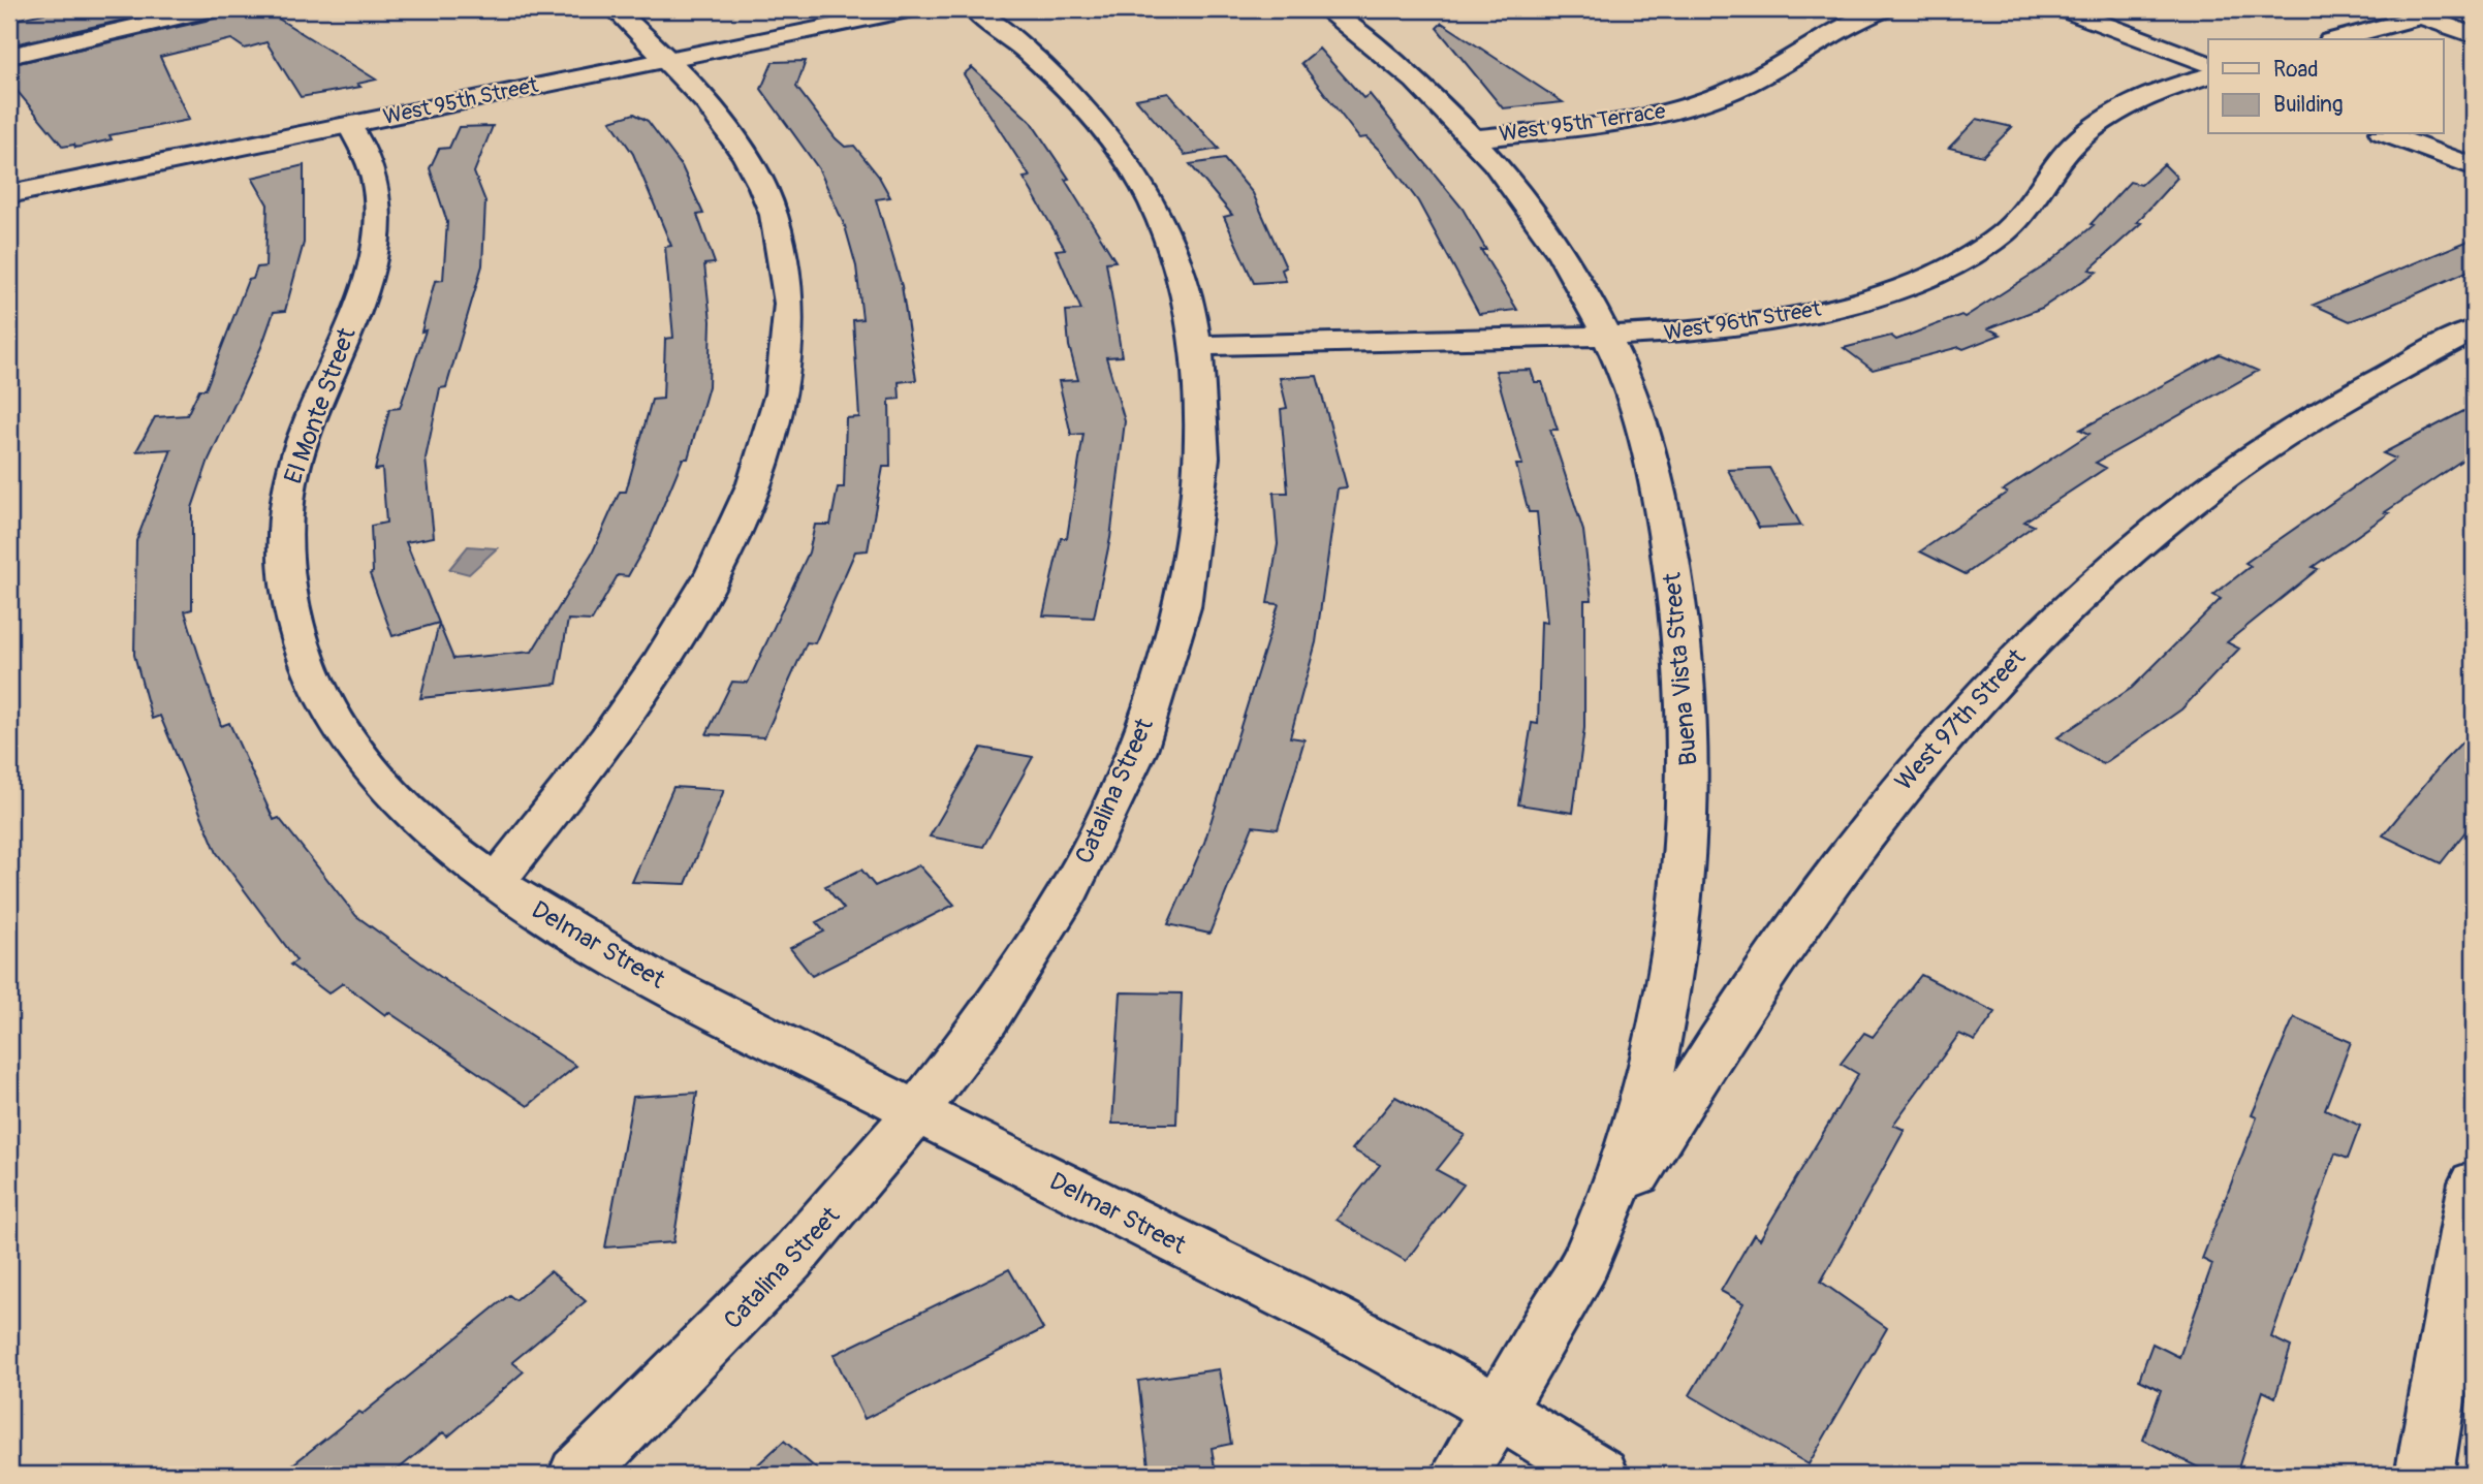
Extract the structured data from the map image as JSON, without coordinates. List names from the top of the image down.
{
  "streets": {
    "street": [
      "West 95th Street",
      "West 95th Terrace",
      "West 96th Street",
      "El Monte Street",
      "Buena Vista Street",
      "West 97th Street",
      "Catalina Street",
      "Delmar Street"
    ]
  },
  "crossings": [
    ["West 95th Street", "El Monte Street"],
    ["West 95th Terrace", "Buena Vista Street"],
    ["West 96th Street", "Buena Vista Street"],
    ["West 96th Street", "Catalina Street"],
    ["El Monte Street", "Delmar Street"],
    ["Buena Vista Street", "West 97th Street"],
    ["Buena Vista Street", "Delmar Street"],
    ["Catalina Street", "Delmar Street"]
  ],
  "legend": ["Road", "Building"]
}
